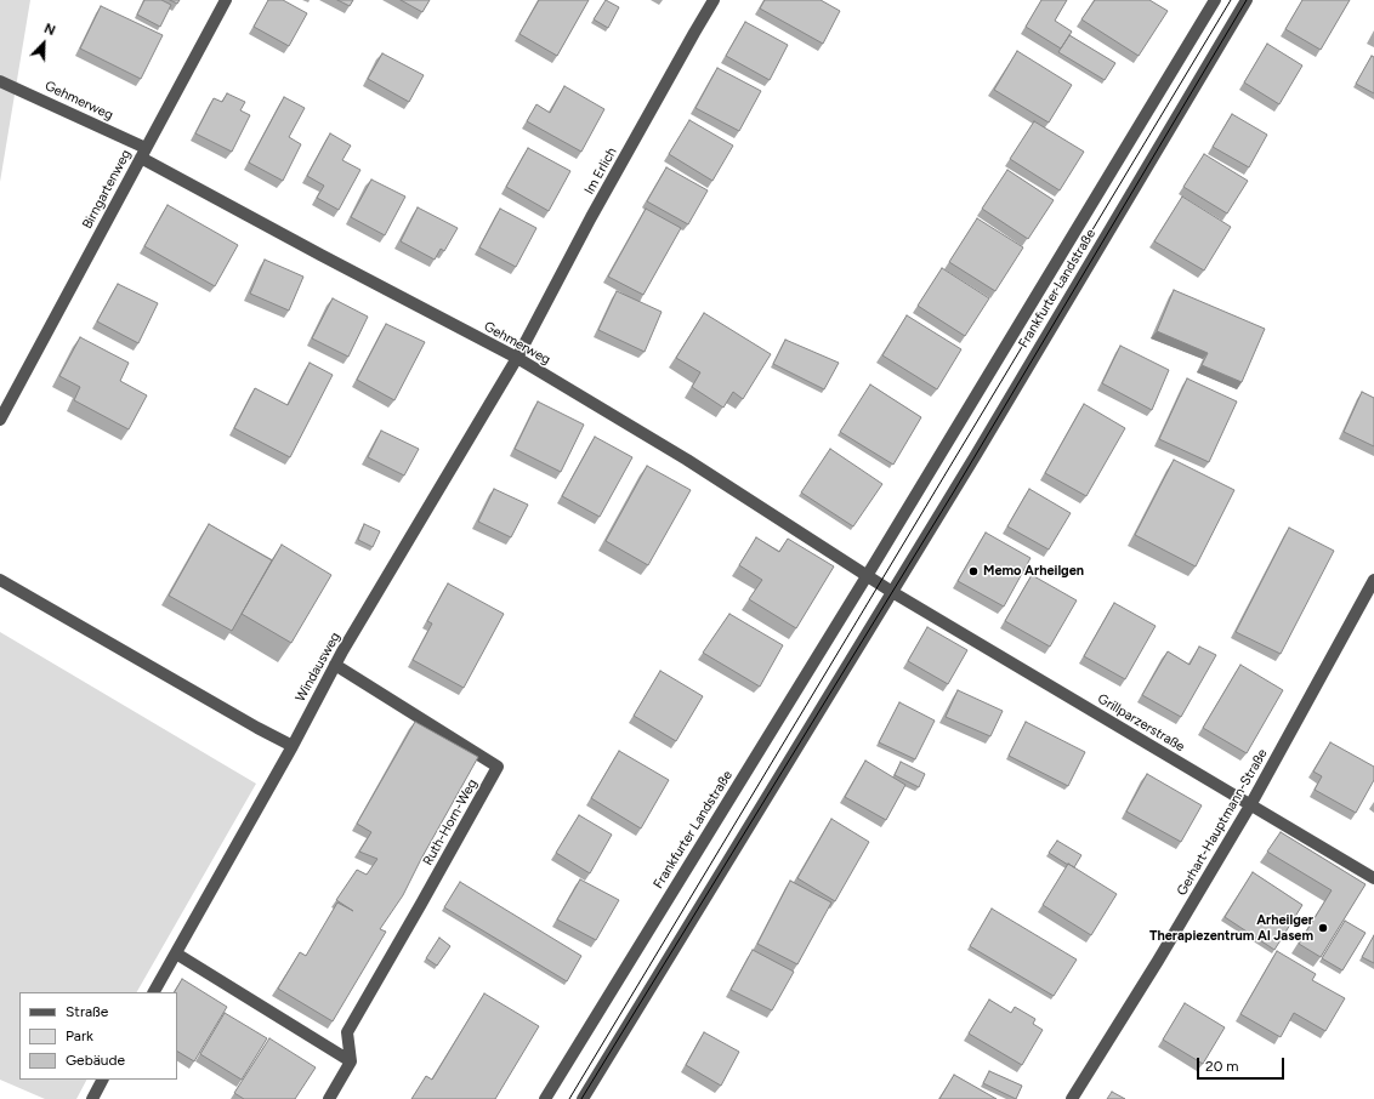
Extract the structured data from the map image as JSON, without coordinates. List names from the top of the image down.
{
  "streets": {
    "street": [
      "Gehmerweg",
      "Im Erlich",
      "Birngartenweg",
      "Frankfurter Landstraße",
      "Windausweg",
      "Grillparzerstraße",
      "Ruth-Horn-Weg",
      "Gerhart-Hauptmann-Straße"
    ]
  },
  "crossings": [
    ["Gehmerweg", "Im Erlich"],
    ["Gehmerweg", "Birngartenweg"],
    ["Gehmerweg", "Frankfurter Landstraße"],
    ["Gehmerweg", "Windausweg"],
    ["Im Erlich", "Windausweg"],
    ["Frankfurter Landstraße", "Grillparzerstraße"],
    ["Windausweg", "Ruth-Horn-Weg"],
    ["Grillparzerstraße", "Gerhart-Hauptmann-Straße"]
  ],
  "places": ["Memo Arheilgen", "Arheilger Therapiezentrum Al Jasem"],
  "legend": ["Straße", "Park", "Gebäude"],
  "scale_bar": "20 m",
  "north": "top right"
}
